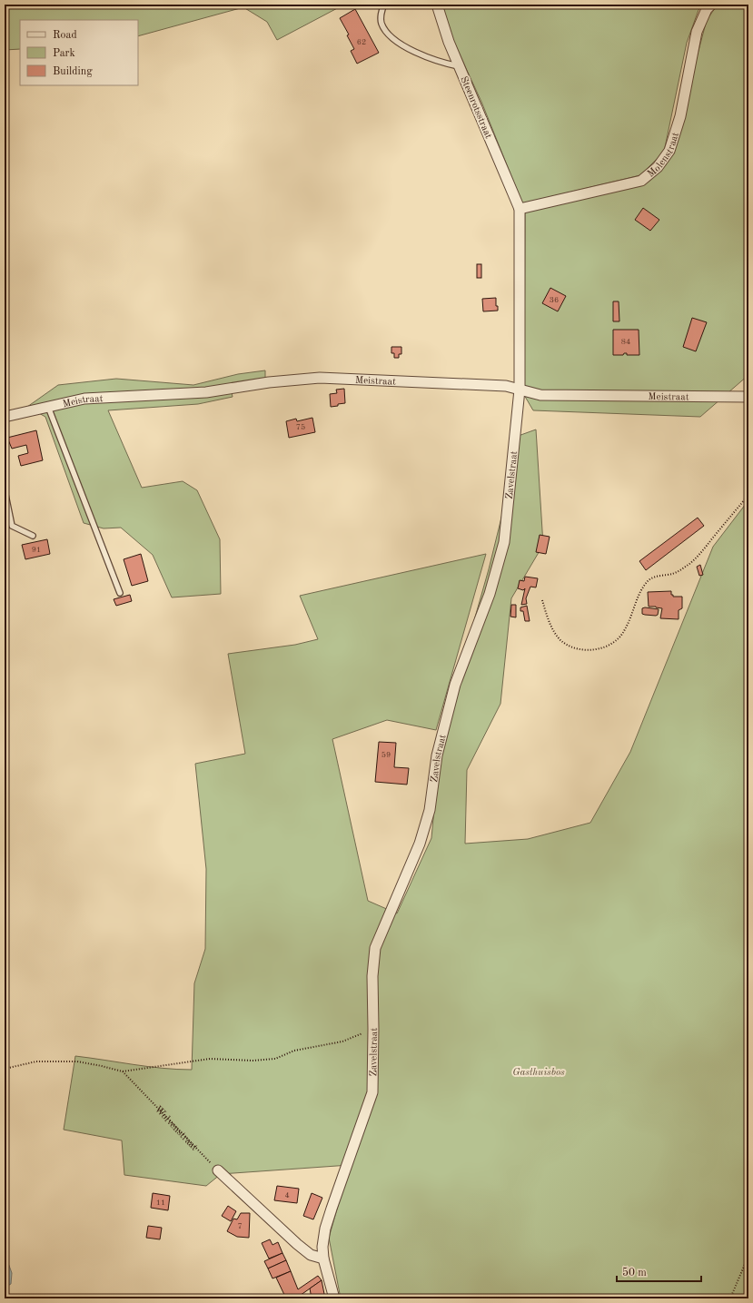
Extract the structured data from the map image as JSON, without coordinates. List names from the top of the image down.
{
  "streets": {
    "street": [
      "Steenrotsstraat",
      "Molenstraat",
      "Meistraat",
      "Zavelstraat"
    ],
    "path": ["Wolvenstraat"]
  },
  "crossings": [
    ["Steenrotsstraat", "Molenstraat"],
    ["Steenrotsstraat", "Zavelstraat"],
    ["Molenstraat", "Zavelstraat"],
    ["Meistraat", "Zavelstraat"]
  ],
  "parks": ["Gasthuisbos"],
  "house_numbers": [
    "62",
    "36",
    "84",
    "75",
    "91",
    "59",
    "4",
    "11",
    "7"
  ],
  "legend": ["Road", "Park", "Building"],
  "scale_bar": "50 m"
}
